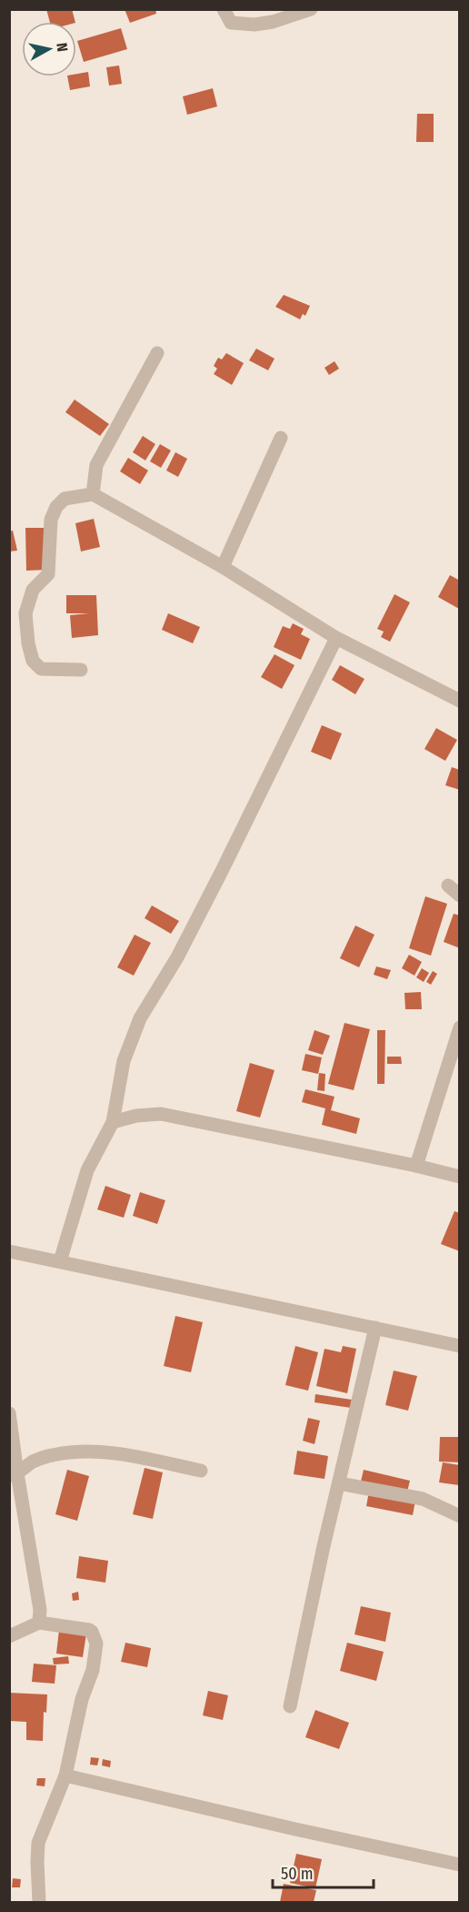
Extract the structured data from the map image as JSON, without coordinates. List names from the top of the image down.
{
  "scale_bar": "50 m",
  "north": "right"
}
